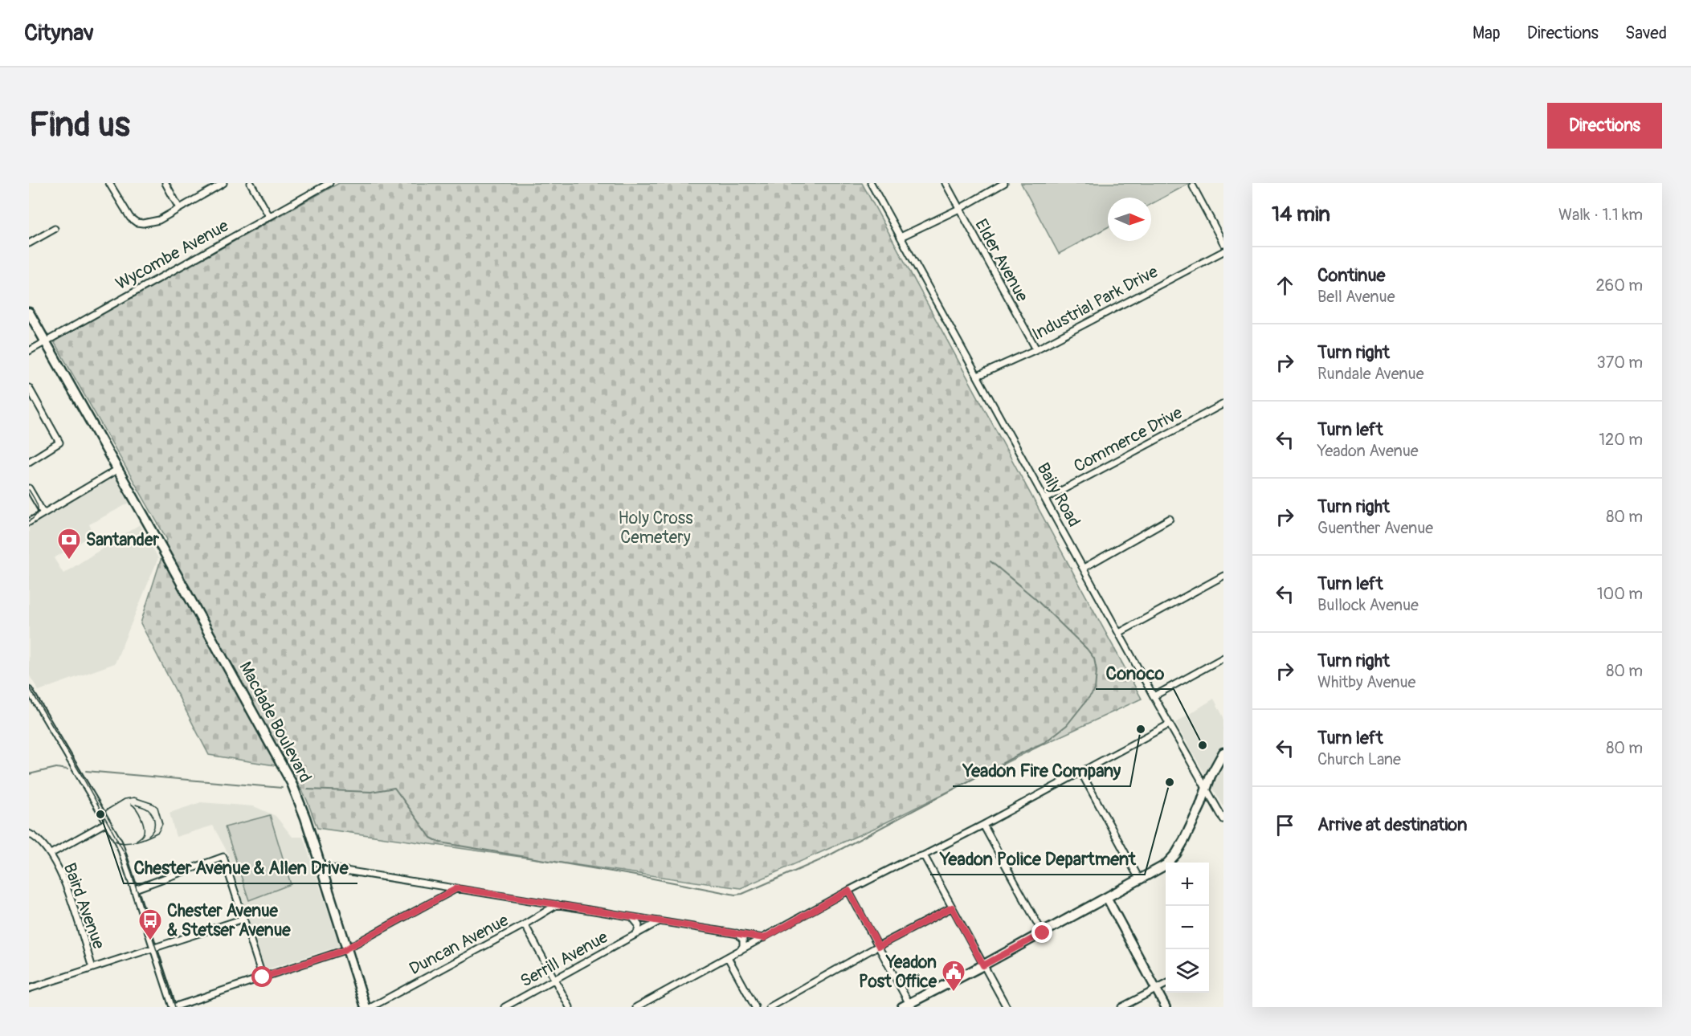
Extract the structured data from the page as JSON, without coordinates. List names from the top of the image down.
{
  "streets": {
    "main road": ["Macdade Boulevard"],
    "street": [
      "Wycombe Avenue",
      "Elder Avenue",
      "Industrial Park Drive",
      "Commerce Drive",
      "Baily Road",
      "Baird Avenue",
      "Duncan Avenue",
      "Serrill Avenue"
    ]
  },
  "crossings": [
    ["Wycombe Avenue", "Macdade Boulevard"],
    ["Elder Avenue", "Industrial Park Drive"],
    ["Industrial Park Drive", "Baily Road"],
    ["Commerce Drive", "Baily Road"]
  ],
  "parks": ["Holy Cross Cemetery"],
  "places": {
    "bank": ["Santander"],
    "other": [
      "Yeadon Fire Company",
      "Conoco",
      "Yeadon Police Department",
      "Chester Avenue & Allen Drive"
    ],
    "bus stop": ["Chester Avenue & Stetser Avenue"],
    "public building": ["Yeadon Post Office"]
  },
  "north": "right",
  "page": {
    "header": "Citynav",
    "nav": ["Map", "Directions", "Saved"],
    "buttons": "Directions",
    "title": "Find us",
    "heading": ["14 min", "Walk · 1.1 km"],
    "list": [
      ["Continue", "Bell Avenue", "260 m"],
      ["Turn right", "Rundale Avenue", "370 m"],
      ["Turn left", "Yeadon Avenue", "120 m"],
      ["Turn right", "Guenther Avenue", "80 m"],
      ["Turn left", "Bullock Avenue", "100 m"],
      ["Turn right", "Whitby Avenue", "80 m"],
      ["Turn left", "Church Lane", "80 m"],
      "Arrive at destination"
    ],
    "map_buttons": ["+", "−"]
  }
}
